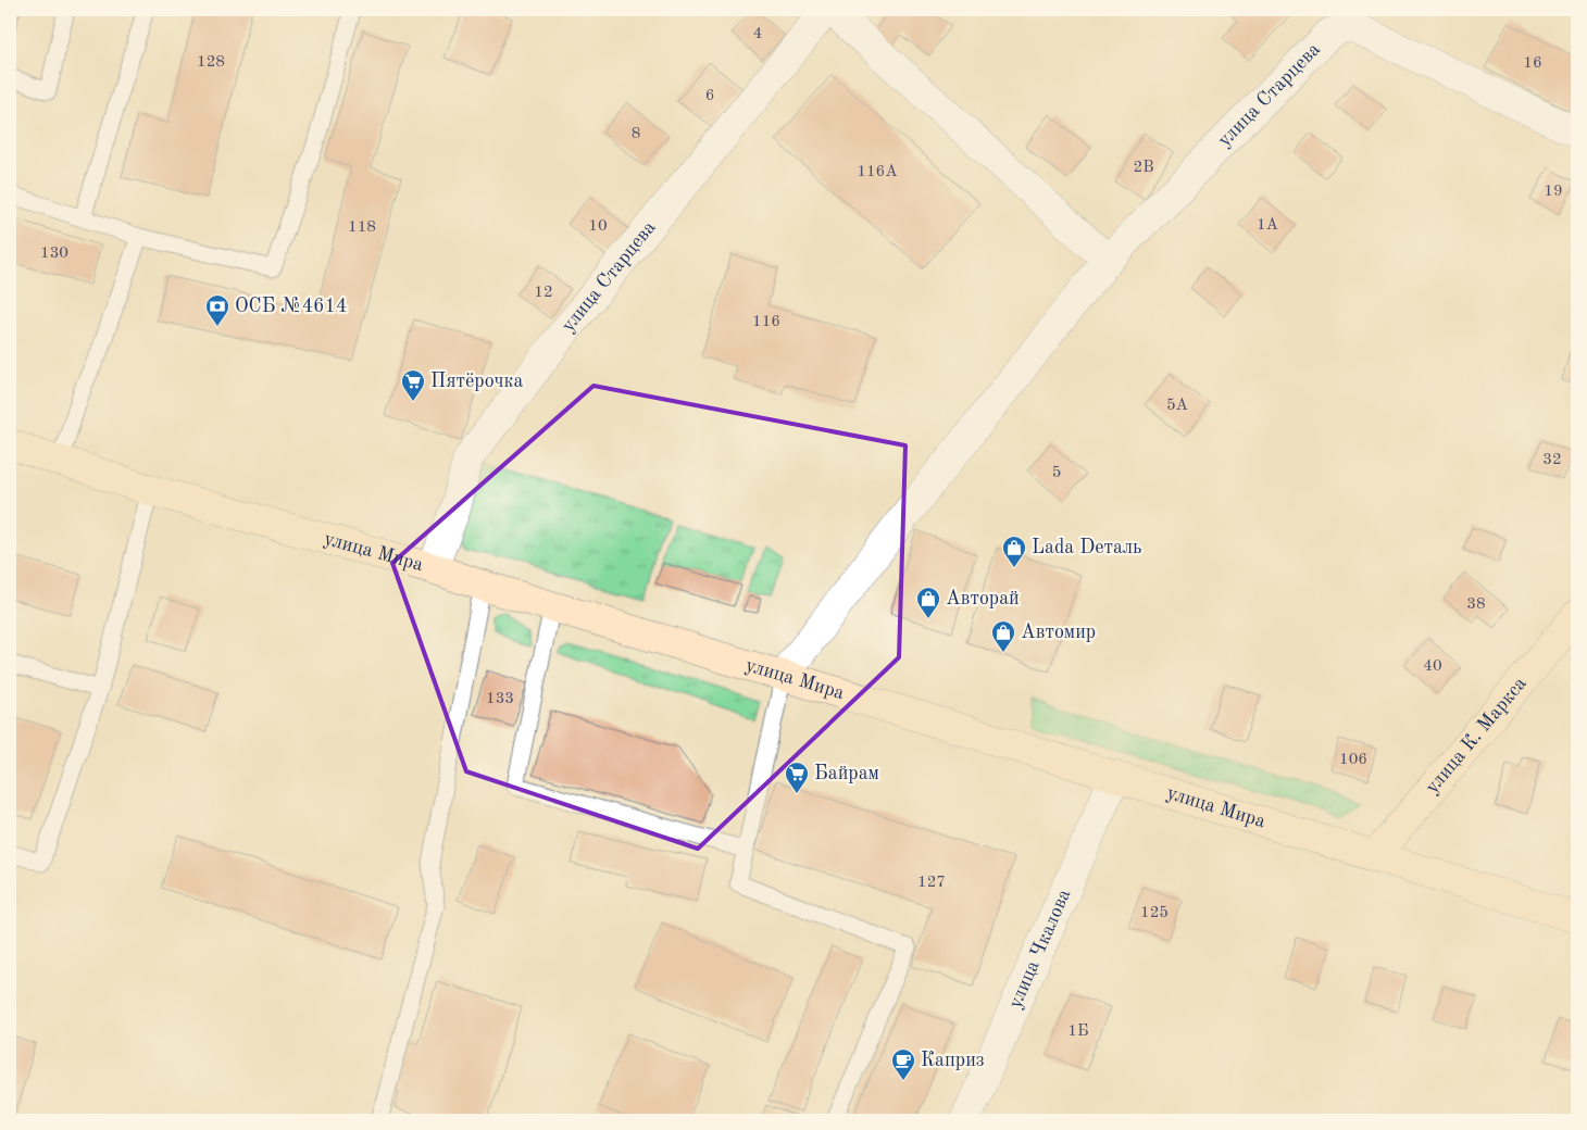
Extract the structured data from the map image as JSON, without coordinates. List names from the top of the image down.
{
  "streets": {
    "main road": ["улица Мира", "улица К. Маркса"],
    "street": ["улица Старцева", "улица Чкалова"]
  },
  "crossings": [
    ["улица Старцева", "улица Мира"],
    ["улица Мира", "улица К. Маркса"],
    ["улица Мира", "улица Чкалова"]
  ],
  "places": {
    "bank": ["ОСБ №4614"],
    "supermarket": ["Пятёрочка", "Байрам"],
    "shop": ["Lada Dеталь", "Авторай", "Автомир"],
    "cafe": ["Каприз"]
  },
  "house_numbers": [
    "4",
    "128",
    "16",
    "6",
    "8",
    "2В",
    "116А",
    "19",
    "1А",
    "10",
    "118",
    "130",
    "12",
    "116",
    "5А",
    "32",
    "5",
    "38",
    "40",
    "133",
    "106",
    "127",
    "125",
    "1Б"
  ]
}
